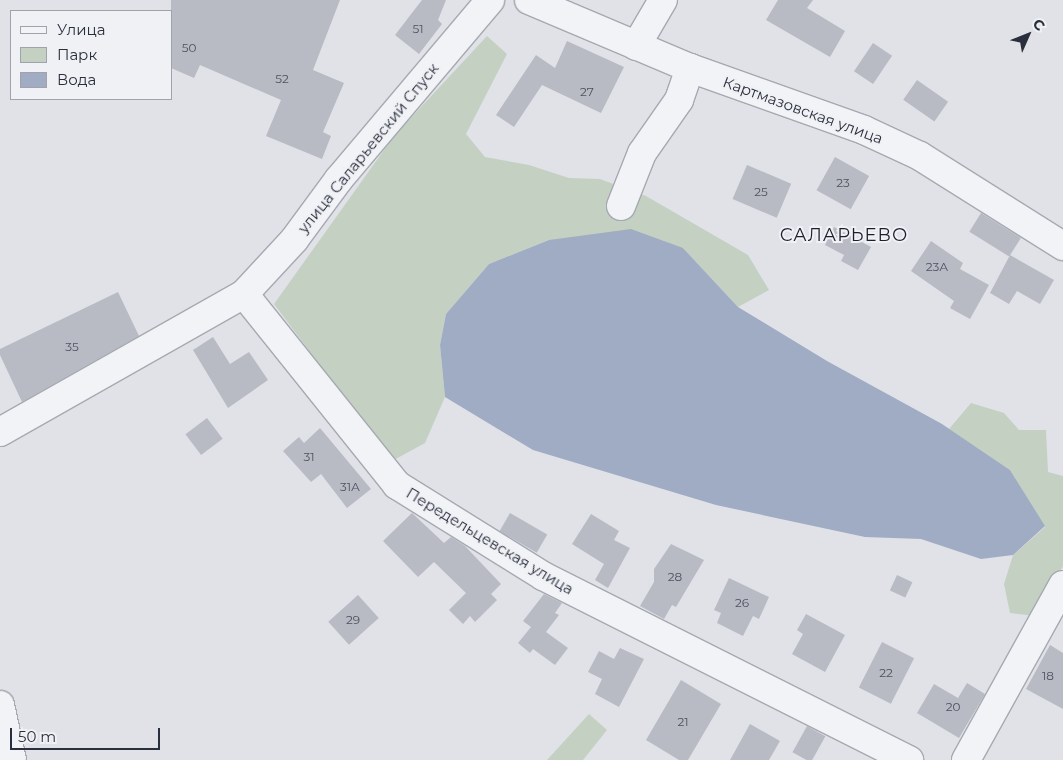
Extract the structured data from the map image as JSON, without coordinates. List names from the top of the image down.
{
  "streets": {
    "street": ["Картмазовская улица", "улица Саларьевский Спуск", "Передельцевская улица"]
  },
  "crossings": [
    ["улица Саларьевский Спуск", "Передельцевская улица"]
  ],
  "districts": ["САЛАРЬЕВО"],
  "house_numbers": [
    "51",
    "50",
    "52",
    "27",
    "23",
    "25",
    "23А",
    "35",
    "31",
    "31А",
    "28",
    "26",
    "29",
    "22",
    "18",
    "20",
    "21"
  ],
  "legend": ["Улица", "Парк", "Вода"],
  "scale_bar": "50 m",
  "north": "top right"
}
